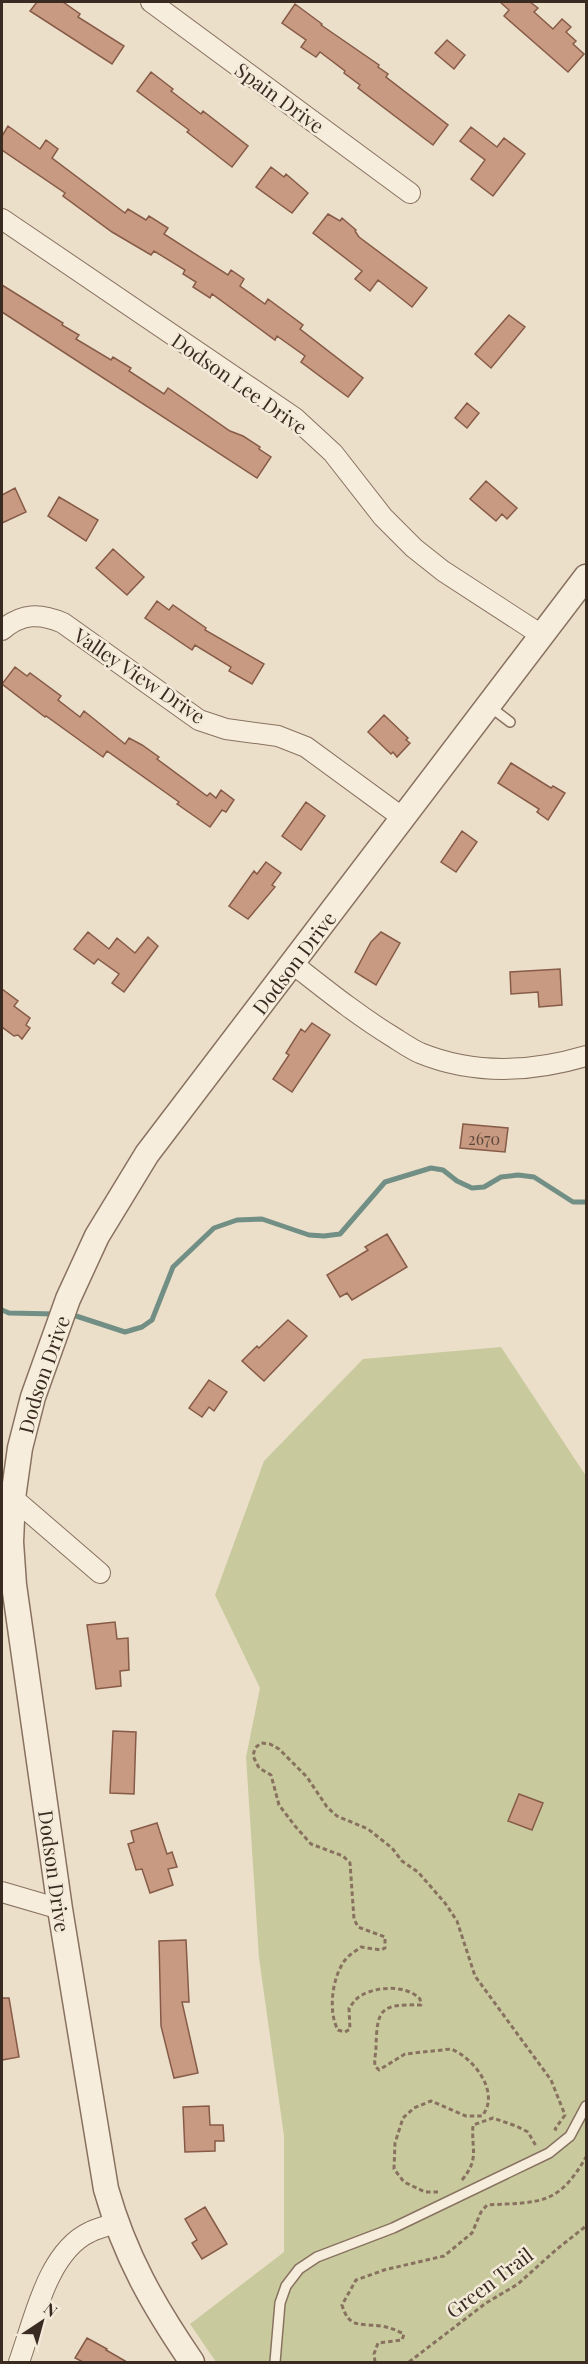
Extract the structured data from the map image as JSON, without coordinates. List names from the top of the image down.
{
  "streets": {
    "street": [
      "Spain Drive",
      "Dodson Lee Drive",
      "Valley View Drive",
      "Dodson Drive"
    ],
    "path": ["Green Trail"]
  },
  "crossings": [
    ["Dodson Lee Drive", "Dodson Drive"],
    ["Valley View Drive", "Dodson Drive"]
  ],
  "house_numbers": ["2670"],
  "north": "top right"
}
